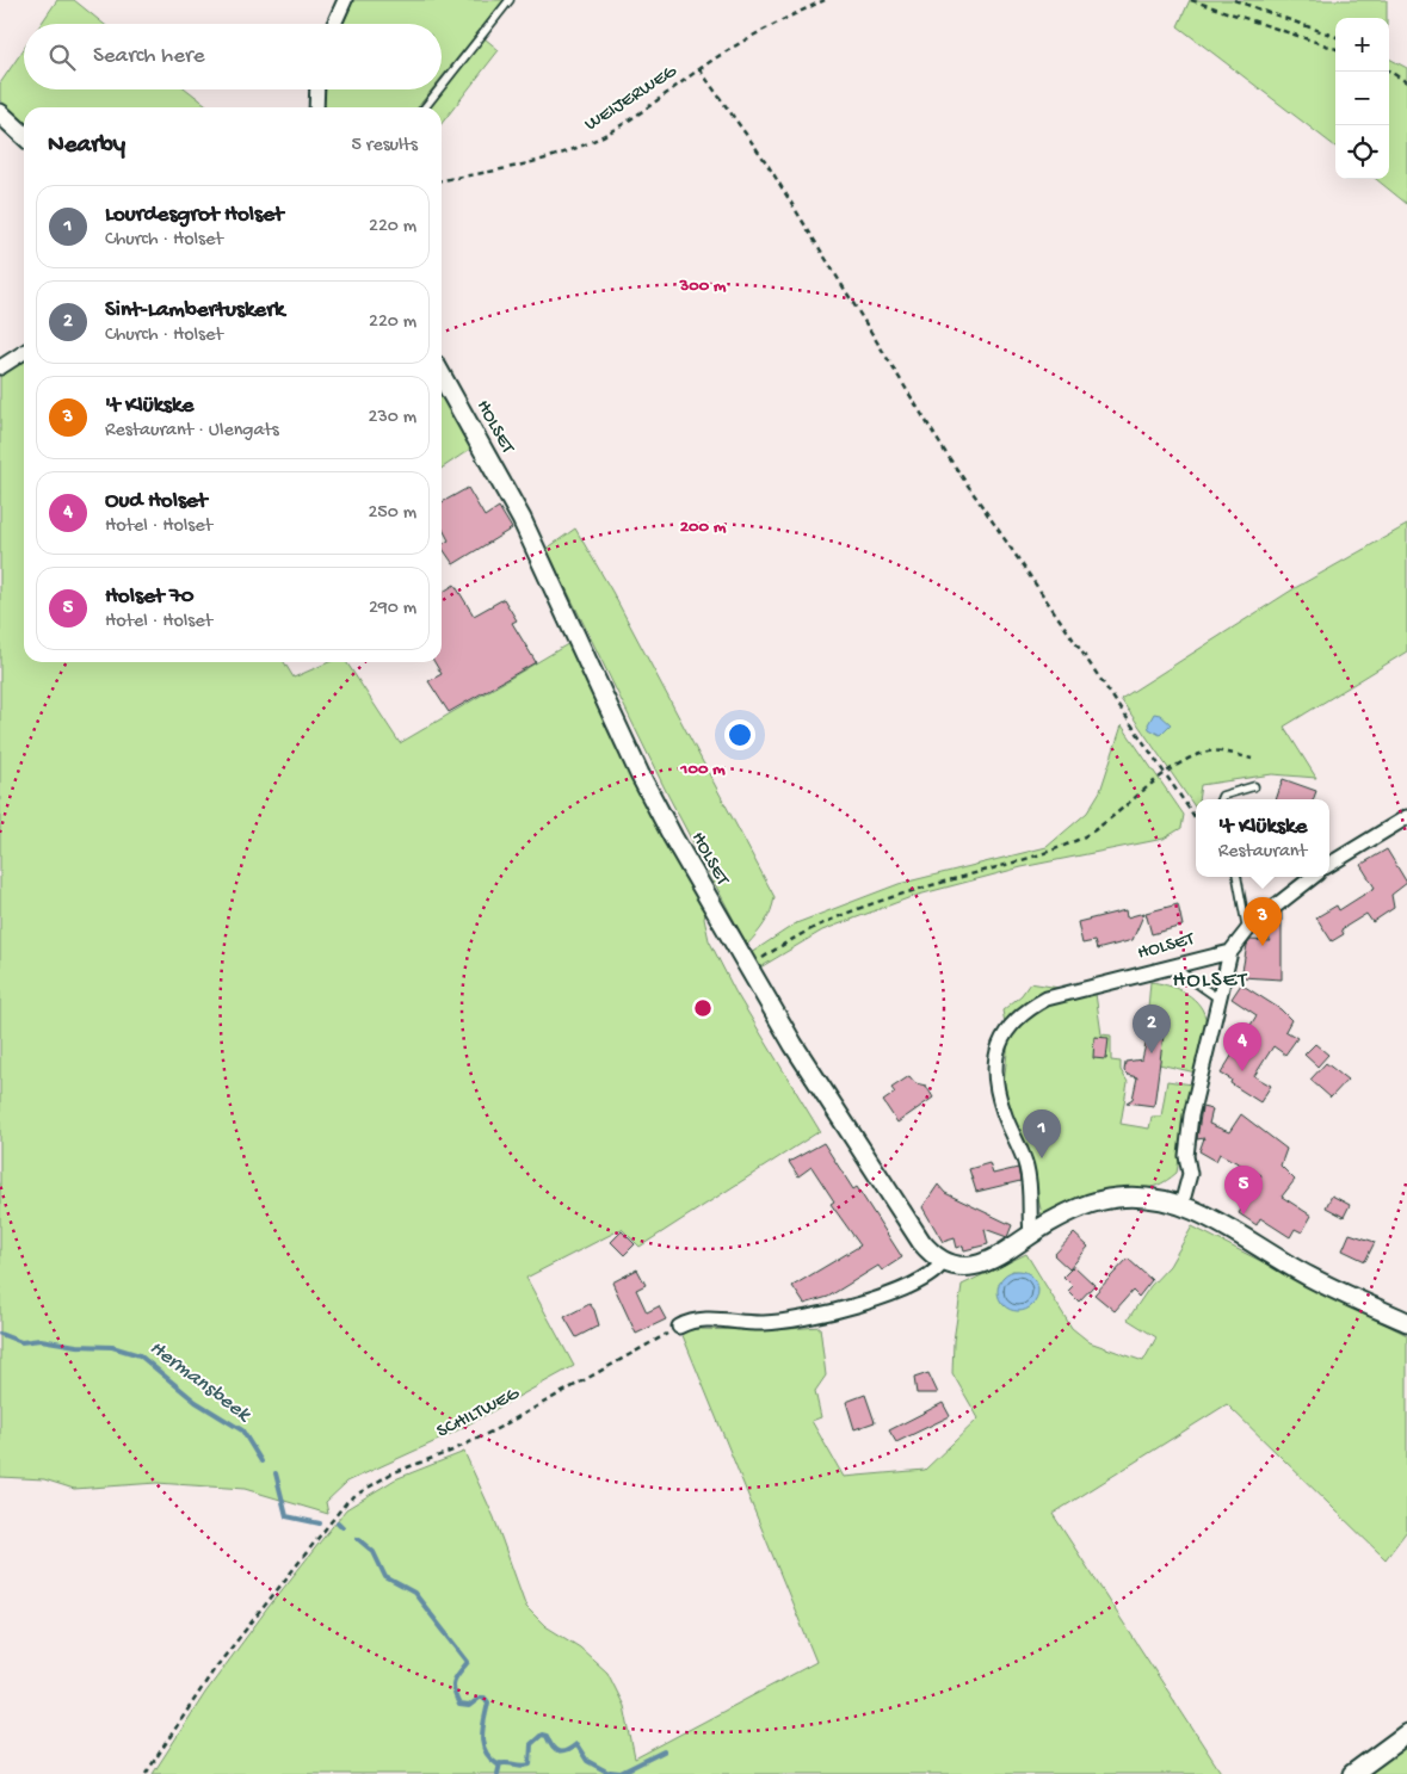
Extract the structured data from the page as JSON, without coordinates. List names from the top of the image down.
{
  "streets": {
    "street": ["HOLSET"],
    "path": ["WEIJERWEG", "SCHILTWEG"]
  },
  "districts": ["HOLSET"],
  "water": ["Hermansbeek"],
  "page": {
    "map_buttons": ["+", "−"],
    "search": "Search here",
    "heading": ["Nearby", "5 results"],
    "list": [
      {
        "mark": "1",
        "name": "Lourdesgrot Holset",
        "note": "Church · Holset",
        "value": "220 m"
      },
      {
        "mark": "2",
        "name": "Sint-Lambertuskerk",
        "note": "Church · Holset",
        "value": "220 m"
      },
      {
        "mark": "3",
        "name": "'t Klükske",
        "note": "Restaurant · Ulengats",
        "value": "230 m"
      },
      {
        "mark": "4",
        "name": "Oud Holset",
        "note": "Hotel · Holset",
        "value": "250 m"
      },
      {
        "mark": "5",
        "name": "Holset 70",
        "note": "Hotel · Holset",
        "value": "290 m"
      }
    ],
    "popup": ["'t Klükske", "Restaurant"],
    "pins": [
      "3",
      "2",
      "4",
      "1",
      "5"
    ]
  },
  "rings": ["300 m", "200 m", "100 m"]
}
